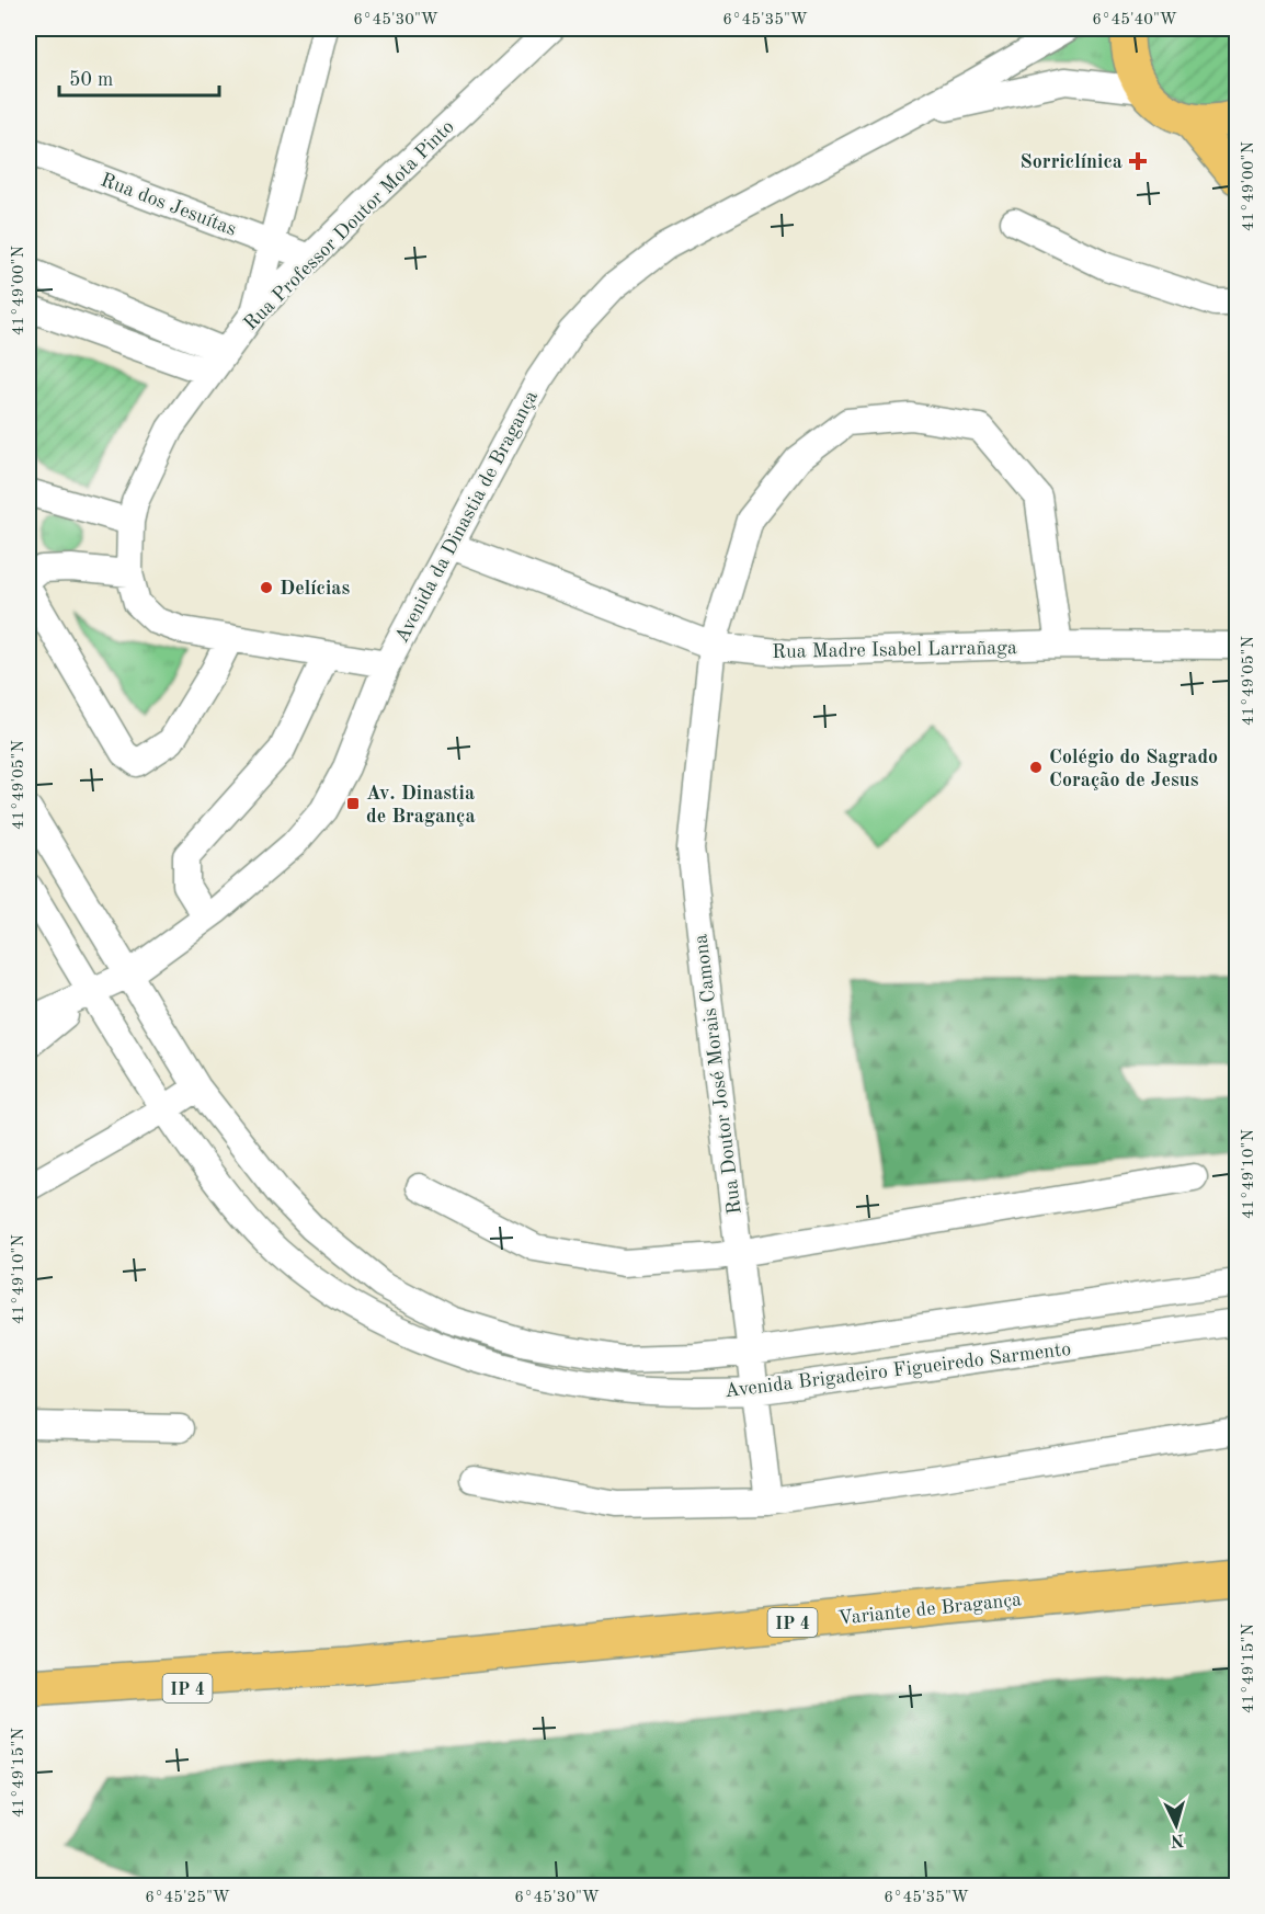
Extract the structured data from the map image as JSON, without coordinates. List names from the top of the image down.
{
  "streets": {
    "highway": ["Variante de Bragança", "IP 4"],
    "street": [
      "Rua dos Jesuítas",
      "Rua Professor Doutor Mota Pinto",
      "Avenida da Dinastia de Bragança",
      "Rua Madre Isabel Larrañaga",
      "Rua Doutor José Morais Camona",
      "Avenida Brigadeiro Figueiredo Sarmento"
    ]
  },
  "crossings": [
    ["Rua dos Jesuítas", "Rua Professor Doutor Mota Pinto"],
    ["Rua Professor Doutor Mota Pinto", "Avenida da Dinastia de Bragança"],
    ["Avenida da Dinastia de Bragança", "Rua Madre Isabel Larrañaga"],
    ["Avenida da Dinastia de Bragança", "Avenida Brigadeiro Figueiredo Sarmento"],
    ["Rua Madre Isabel Larrañaga", "Rua Doutor José Morais Camona"],
    ["Rua Doutor José Morais Camona", "Avenida Brigadeiro Figueiredo Sarmento"]
  ],
  "places": {
    "health": ["Sorriclínica"],
    "other": ["Delícias", "Colégio do Sagrado Coração de Jesus"],
    "transit": ["Av. Dinastia de Bragança"]
  },
  "scale_bar": "50 m",
  "north": "bottom",
  "coordinates": [
    "6°45'30\"W",
    "6°45'35\"W",
    "6°45'40\"W",
    "41°49'00\"N",
    "41°49'05\"N",
    "41°49'10\"N",
    "41°49'15\"N",
    "6°45'25\"W"
  ]
}
